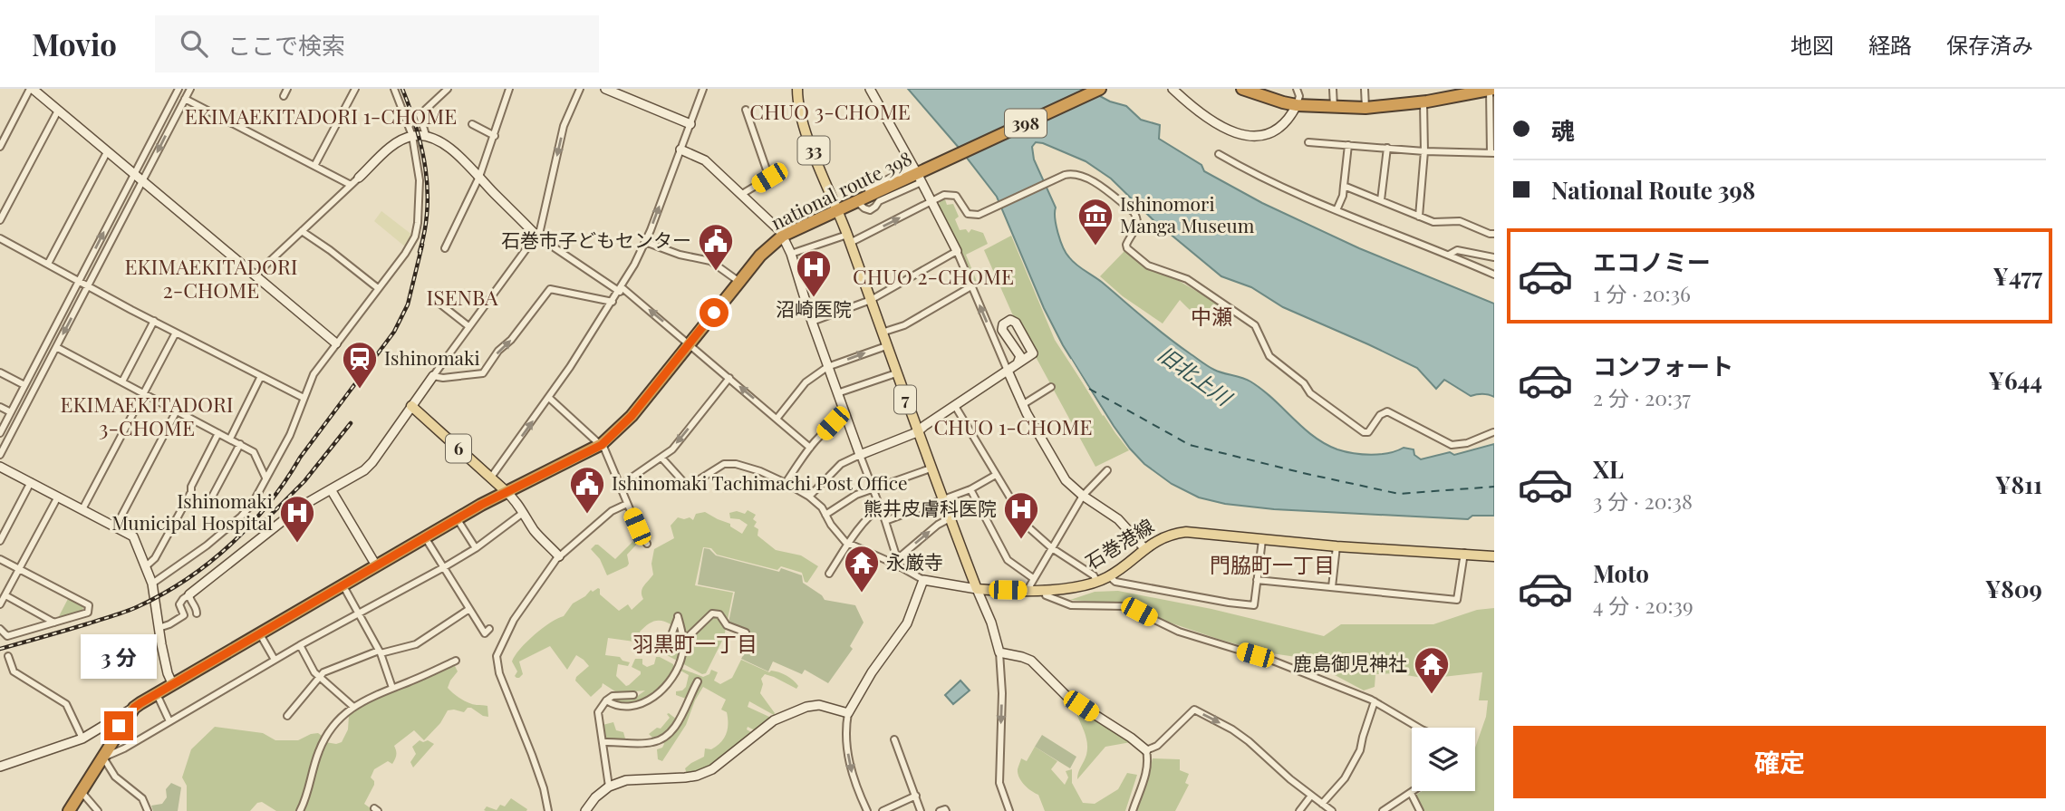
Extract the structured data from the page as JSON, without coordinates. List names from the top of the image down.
{
  "streets": {
    "highway": ["398", "national route 398"],
    "main road": [
      "33",
      "7",
      "6",
      "石巻港線"
    ]
  },
  "crossings": [
    ["398", "national route 398"],
    ["33", "national route 398"],
    ["33", "7"],
    ["national route 398", "7"],
    ["national route 398", "6"],
    ["7", "石巻港線"]
  ],
  "districts": [
    "CHUO 3-CHOME",
    "EKIMAEKITADORI 1-CHOME",
    "EKIMAEKITADORI 2-CHOME",
    "CHUO 2-CHOME",
    "ISENBA",
    "中瀬",
    "EKIMAEKITADORI 3-CHOME",
    "CHUO 1-CHOME",
    "門脇町一丁目",
    "羽黒町一丁目"
  ],
  "water": ["旧北上川"],
  "places": {
    "museum": ["Ishinomori Manga Museum"],
    "public building": ["石巻市子どもセンター", "Ishinomaki Tachimachi Post Office"],
    "hospital": ["沼崎医院", "熊井皮膚科医院", "Ishinomaki Municipal Hospital"],
    "station": ["Ishinomaki"],
    "temple": ["永厳寺", "鹿島御児神社"]
  },
  "page": {
    "header": "Movio",
    "search": "ここで検索",
    "nav": ["地図", "経路", "保存済み"],
    "banner": ["魂", "National Route 398"],
    "list": [
      {
        "name": "エコノミー",
        "note": "1 分 · 20:36",
        "value": "¥477"
      },
      {
        "name": "コンフォート",
        "note": "2 分 · 20:37",
        "value": "¥644"
      },
      {
        "name": "XL",
        "note": "3 分 · 20:38",
        "value": "¥811"
      },
      {
        "name": "Moto",
        "note": "4 分 · 20:39",
        "value": "¥809"
      }
    ],
    "bubble": "3 分",
    "buttons": "確定"
  }
}
